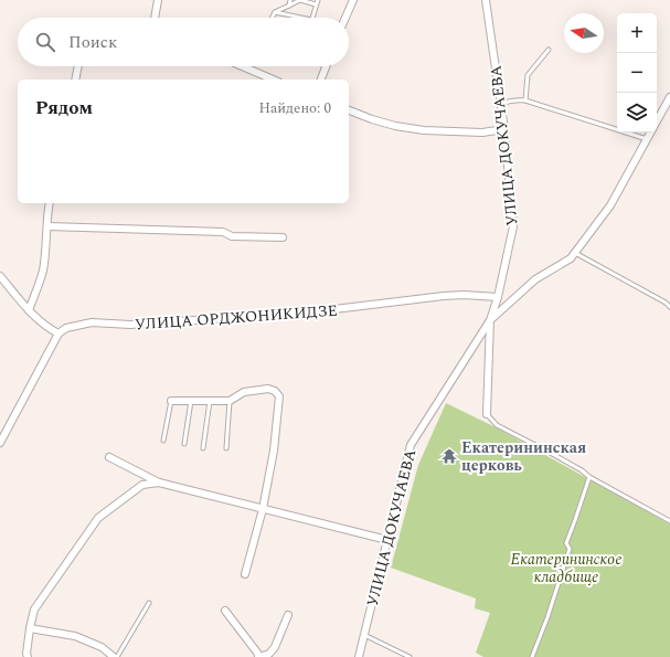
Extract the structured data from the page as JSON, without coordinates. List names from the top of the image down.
{
  "streets": {
    "street": ["УЛИЦА ДОКУЧАЕВА", "УЛИЦА ОРДЖОНИКИДЗЕ"]
  },
  "crossings": [
    ["УЛИЦА ДОКУЧАЕВА", "УЛИЦА ОРДЖОНИКИДЗЕ"]
  ],
  "parks": ["Екатерининское кладбище"],
  "places": {
    "temple": ["Екатерининская церковь"]
  },
  "north": "left",
  "page": {
    "map_buttons": ["+", "−"],
    "search": "Поиск",
    "heading": ["Рядом", "Найдено: 0"]
  }
}
